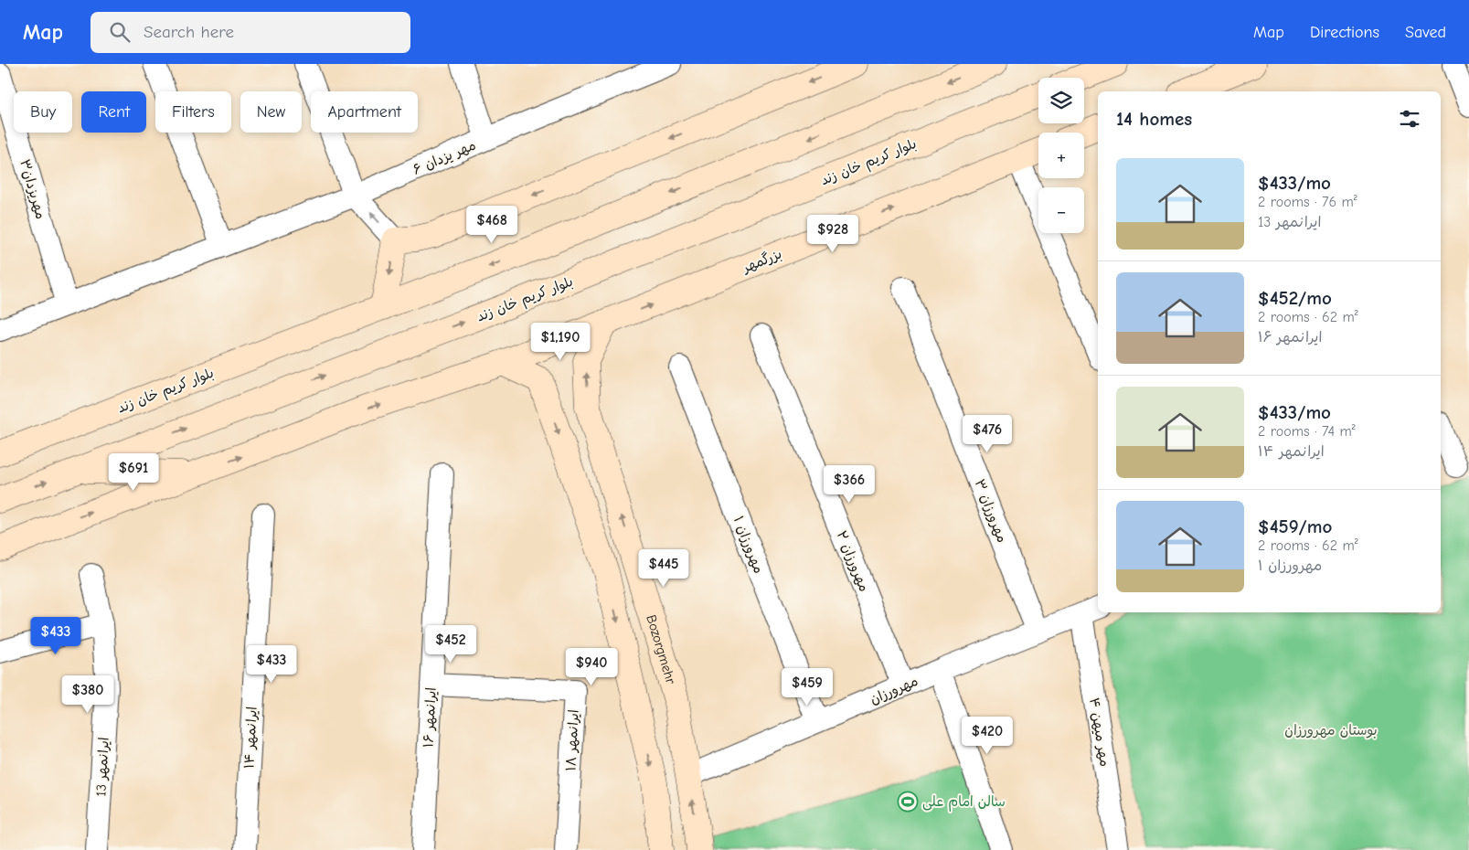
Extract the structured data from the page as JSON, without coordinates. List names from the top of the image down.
{
  "streets": {
    "main road": ["بلوار کریم خان زند", "بزرگمهر", "Bozorgmehr"],
    "street": [
      "مهر یزدان ۶",
      "مهریزدان۳",
      "مهرورزان ۳",
      "مهرورزان ۱",
      "مهرورزان ۲",
      "مهرورزان",
      "ایرانمهر ۱۶",
      "مهر میهن ۴",
      "ایرانمهر ۱۴",
      "ایرانمهر ۱۸",
      "ایرانمهر 13"
    ]
  },
  "crossings": [
    ["مهر یزدان ۶", "مهریزدان۳"],
    ["بزرگمهر", "Bozorgmehr"],
    ["مهرورزان ۳", "مهرورزان"],
    ["مهرورزان ۱", "مهرورزان"],
    ["مهرورزان ۲", "مهرورزان"],
    ["Bozorgmehr", "مهرورزان"],
    ["مهرورزان", "مهر میهن ۴"],
    ["ایرانمهر ۱۶", "ایرانمهر ۱۸"]
  ],
  "parks": ["بوستان مهرورزان"],
  "places": {
    "sports": ["سالن امام علی"]
  },
  "page": {
    "header": "Map",
    "search": "Search here",
    "nav": ["Map", "Directions", "Saved"],
    "map_buttons": ["+", "−"],
    "chip": [
      "Buy",
      "Rent",
      "Filters",
      "New",
      "Apartment"
    ],
    "heading": "14 homes",
    "list": [
      {
        "name": "$433/mo",
        "note": "2 rooms · 76 m² · ایرانمهر 13"
      },
      {
        "name": "$452/mo",
        "note": "2 rooms · 62 m² · ایرانمهر ۱۶"
      },
      {
        "name": "$433/mo",
        "note": "2 rooms · 74 m² · ایرانمهر ۱۴"
      },
      {
        "name": "$459/mo",
        "note": "2 rooms · 62 m² · مهرورزان ۱"
      }
    ],
    "price": [
      "$468",
      "$928",
      "$1,190",
      "$476",
      "$691",
      "$366",
      "$445",
      "$433",
      "$452",
      "$433",
      "$940",
      "$459",
      "$380",
      "$420"
    ]
  }
}
